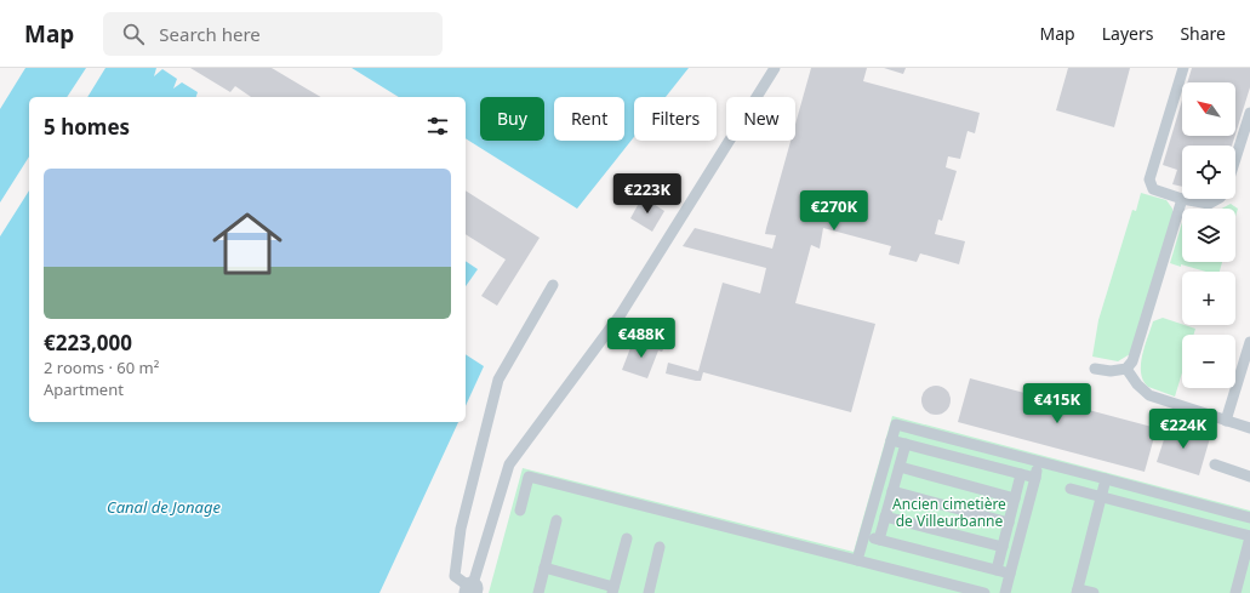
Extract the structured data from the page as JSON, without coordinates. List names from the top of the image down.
{
  "water": ["Canal de Jonage"],
  "parks": ["Ancien cimetière de Villeurbanne"],
  "north": "top left",
  "page": {
    "header": "Map",
    "search": "Search here",
    "nav": ["Map", "Layers", "Share"],
    "map_buttons": ["+", "−"],
    "chip": [
      "Buy",
      "Rent",
      "Filters",
      "New"
    ],
    "heading": "5 homes",
    "list": [
      {
        "name": "€223,000",
        "note": "2 rooms · 60 m² · Apartment"
      }
    ],
    "price": [
      "€223K",
      "€270K",
      "€488K",
      "€415K",
      "€224K"
    ]
  }
}
